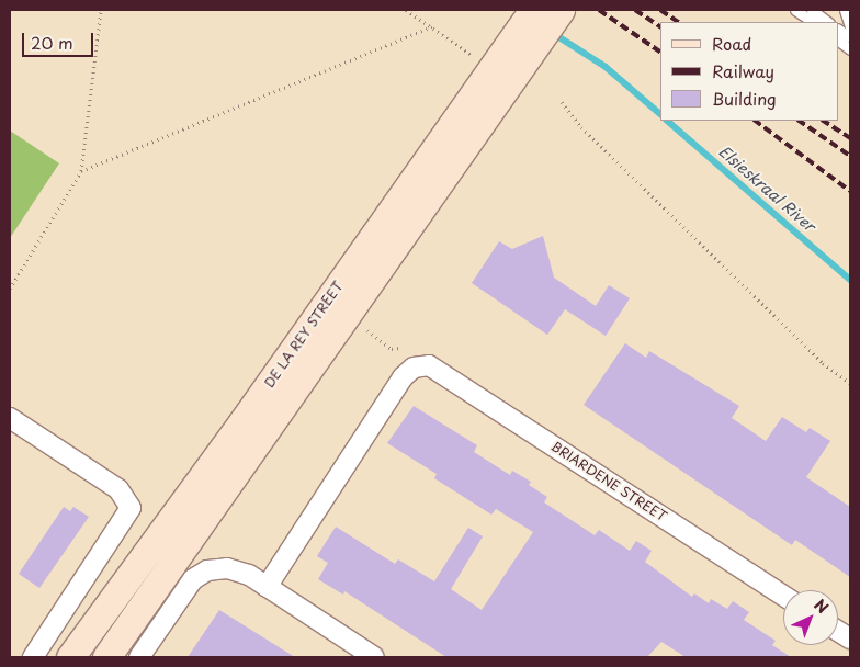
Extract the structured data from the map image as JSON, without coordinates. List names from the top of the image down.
{
  "streets": {
    "main road": ["DE LA REY STREET"],
    "street": ["BRIARDENE STREET"]
  },
  "water": ["Elsieskraal River"],
  "legend": ["Road", "Railway", "Building"],
  "scale_bar": "20 m",
  "north": "top right"
}
